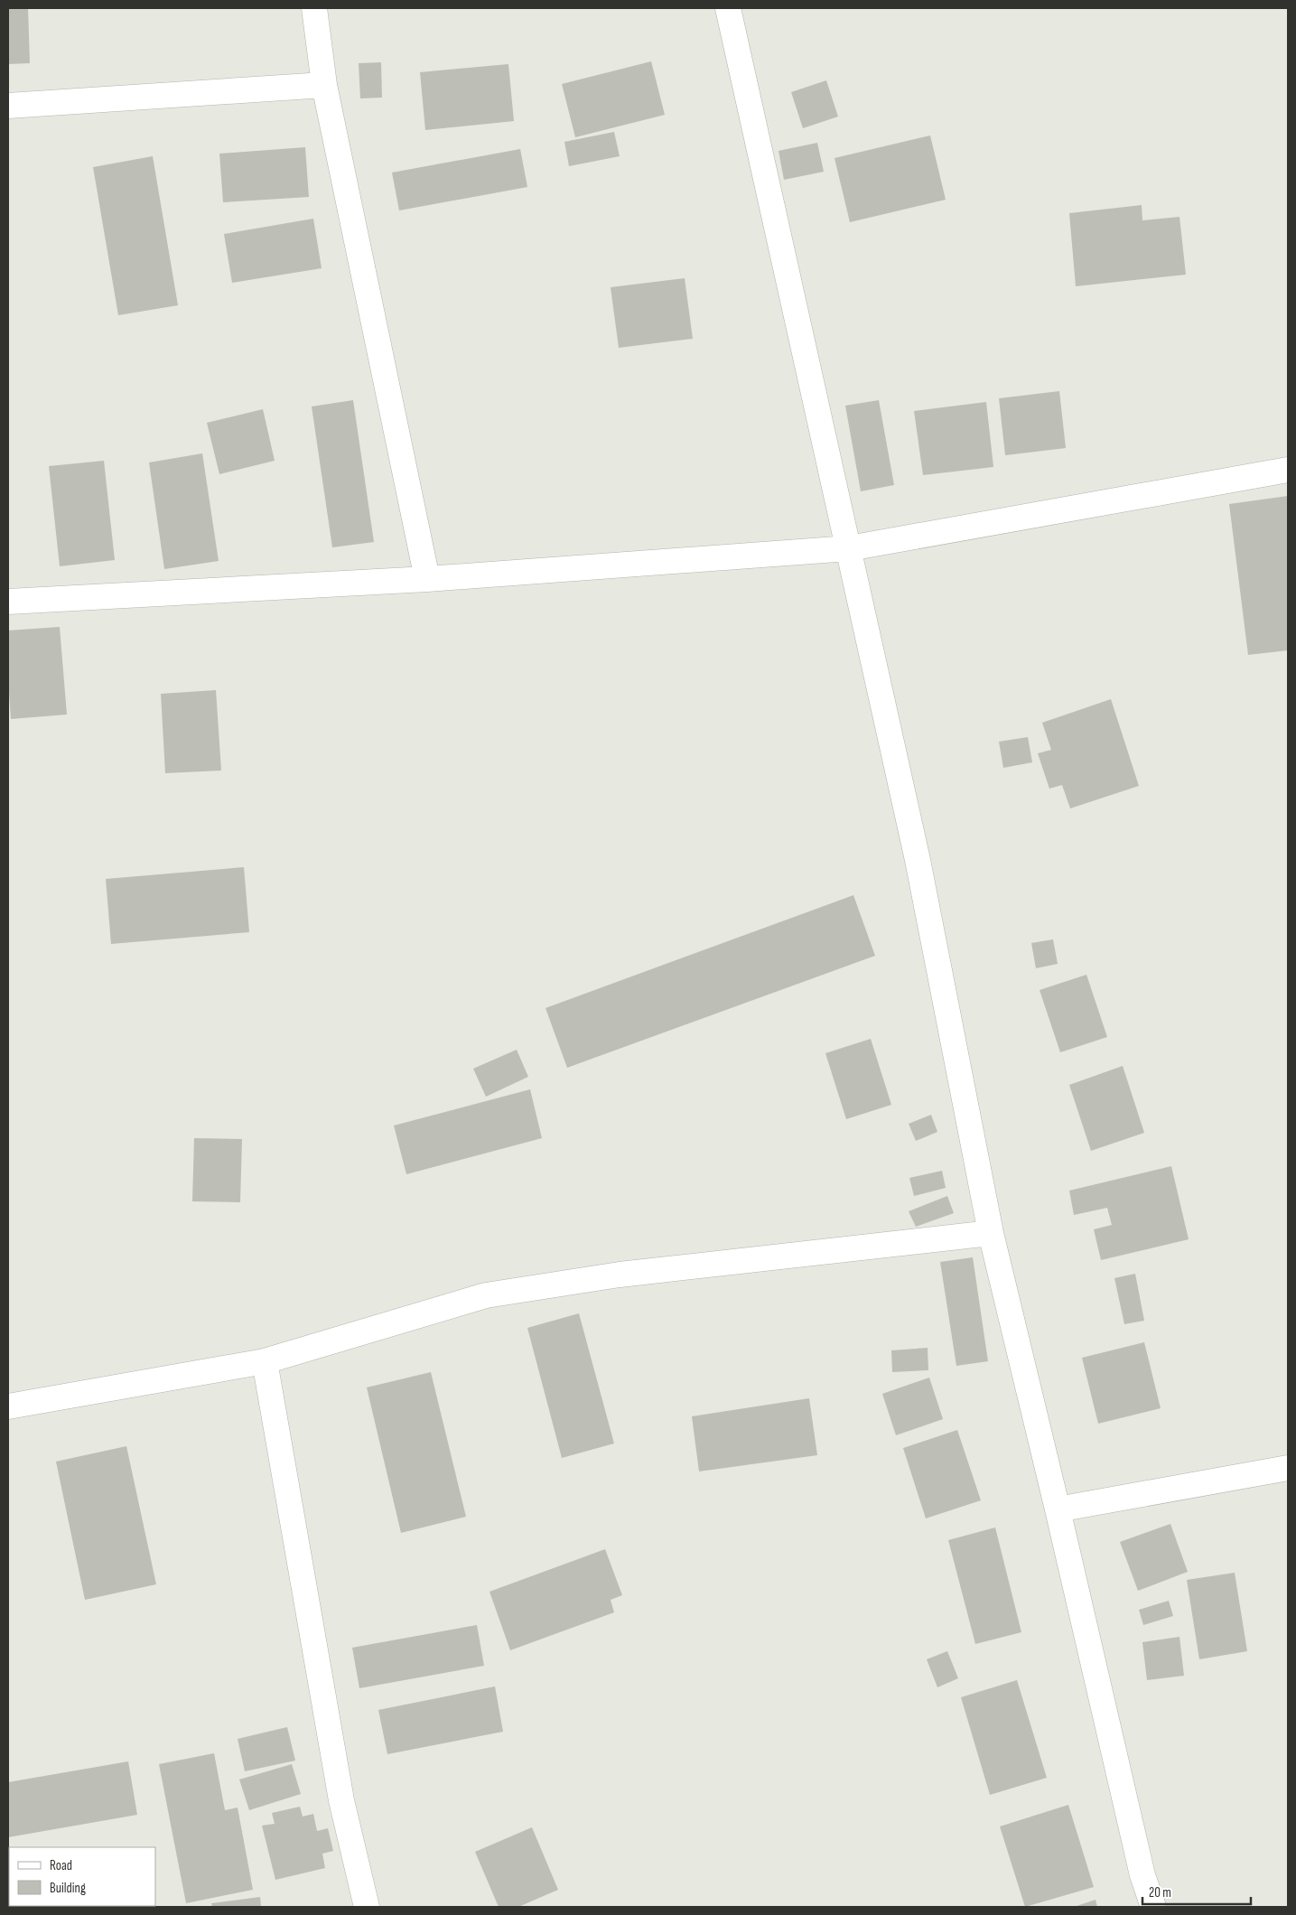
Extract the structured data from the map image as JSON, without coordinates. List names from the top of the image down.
{
  "legend": ["Road", "Building"],
  "scale_bar": "20 m"
}
